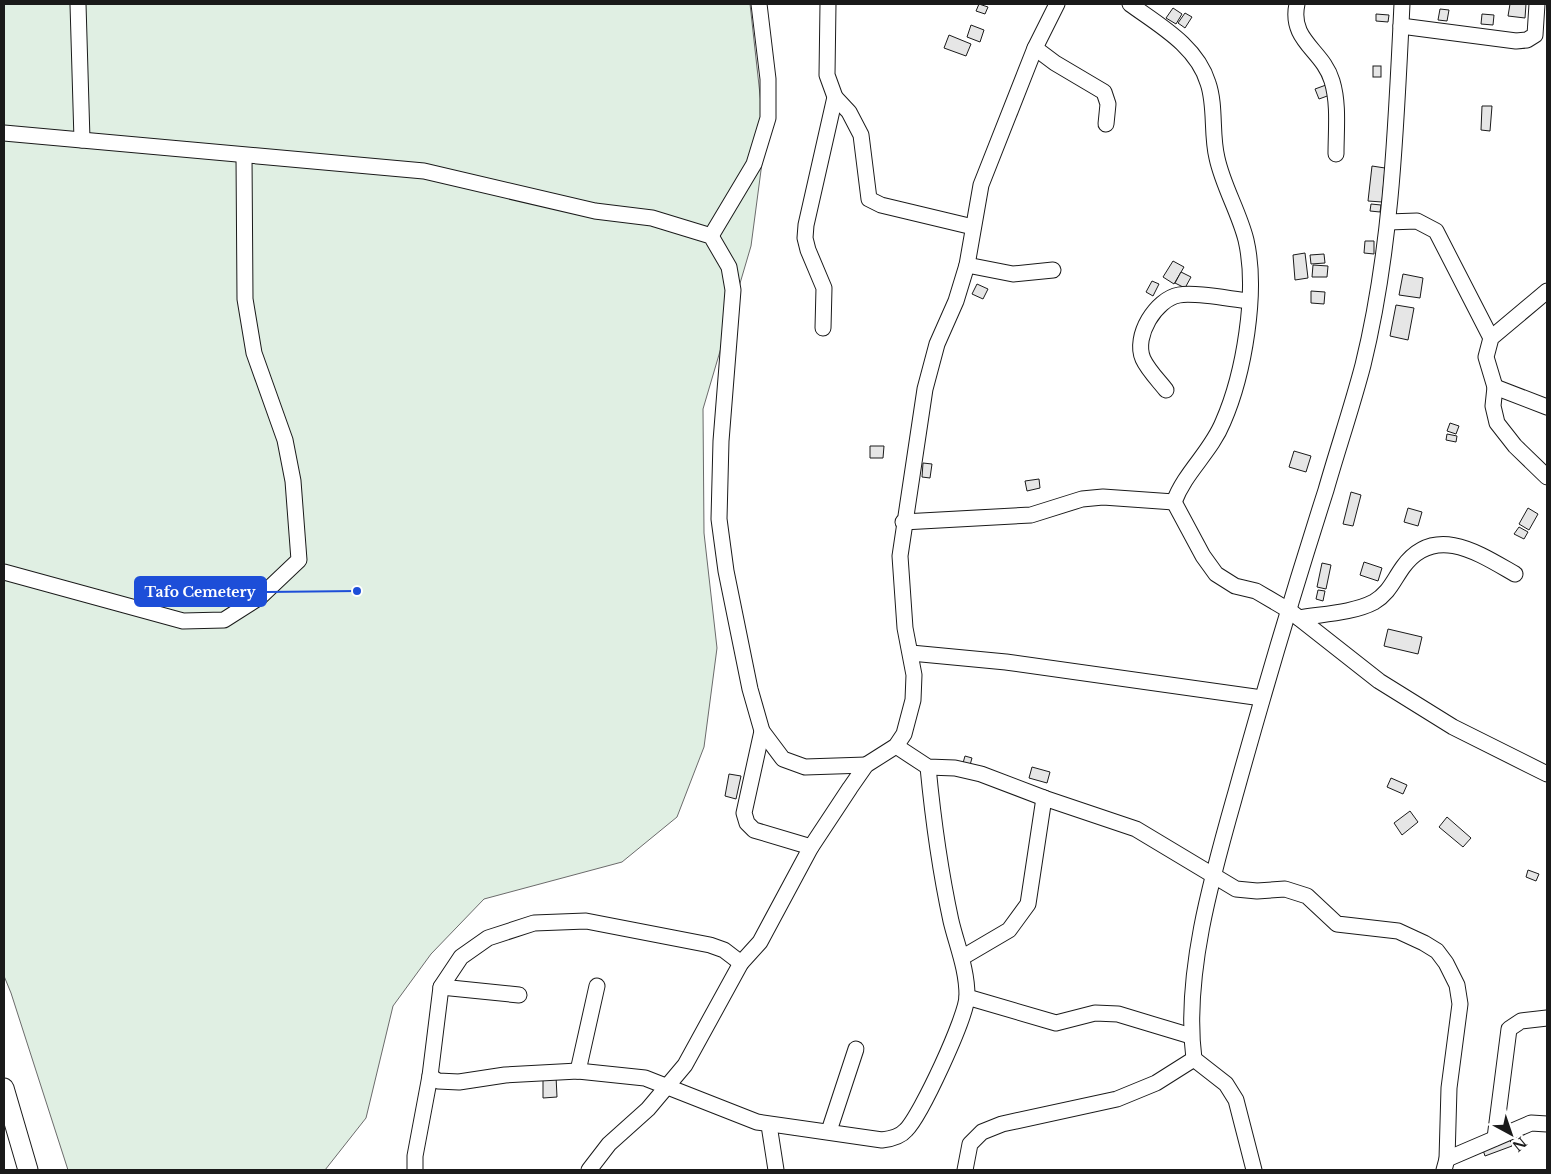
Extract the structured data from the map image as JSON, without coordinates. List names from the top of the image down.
{
  "places": ["Tafo Cemetery"],
  "north": "bottom right"
}
